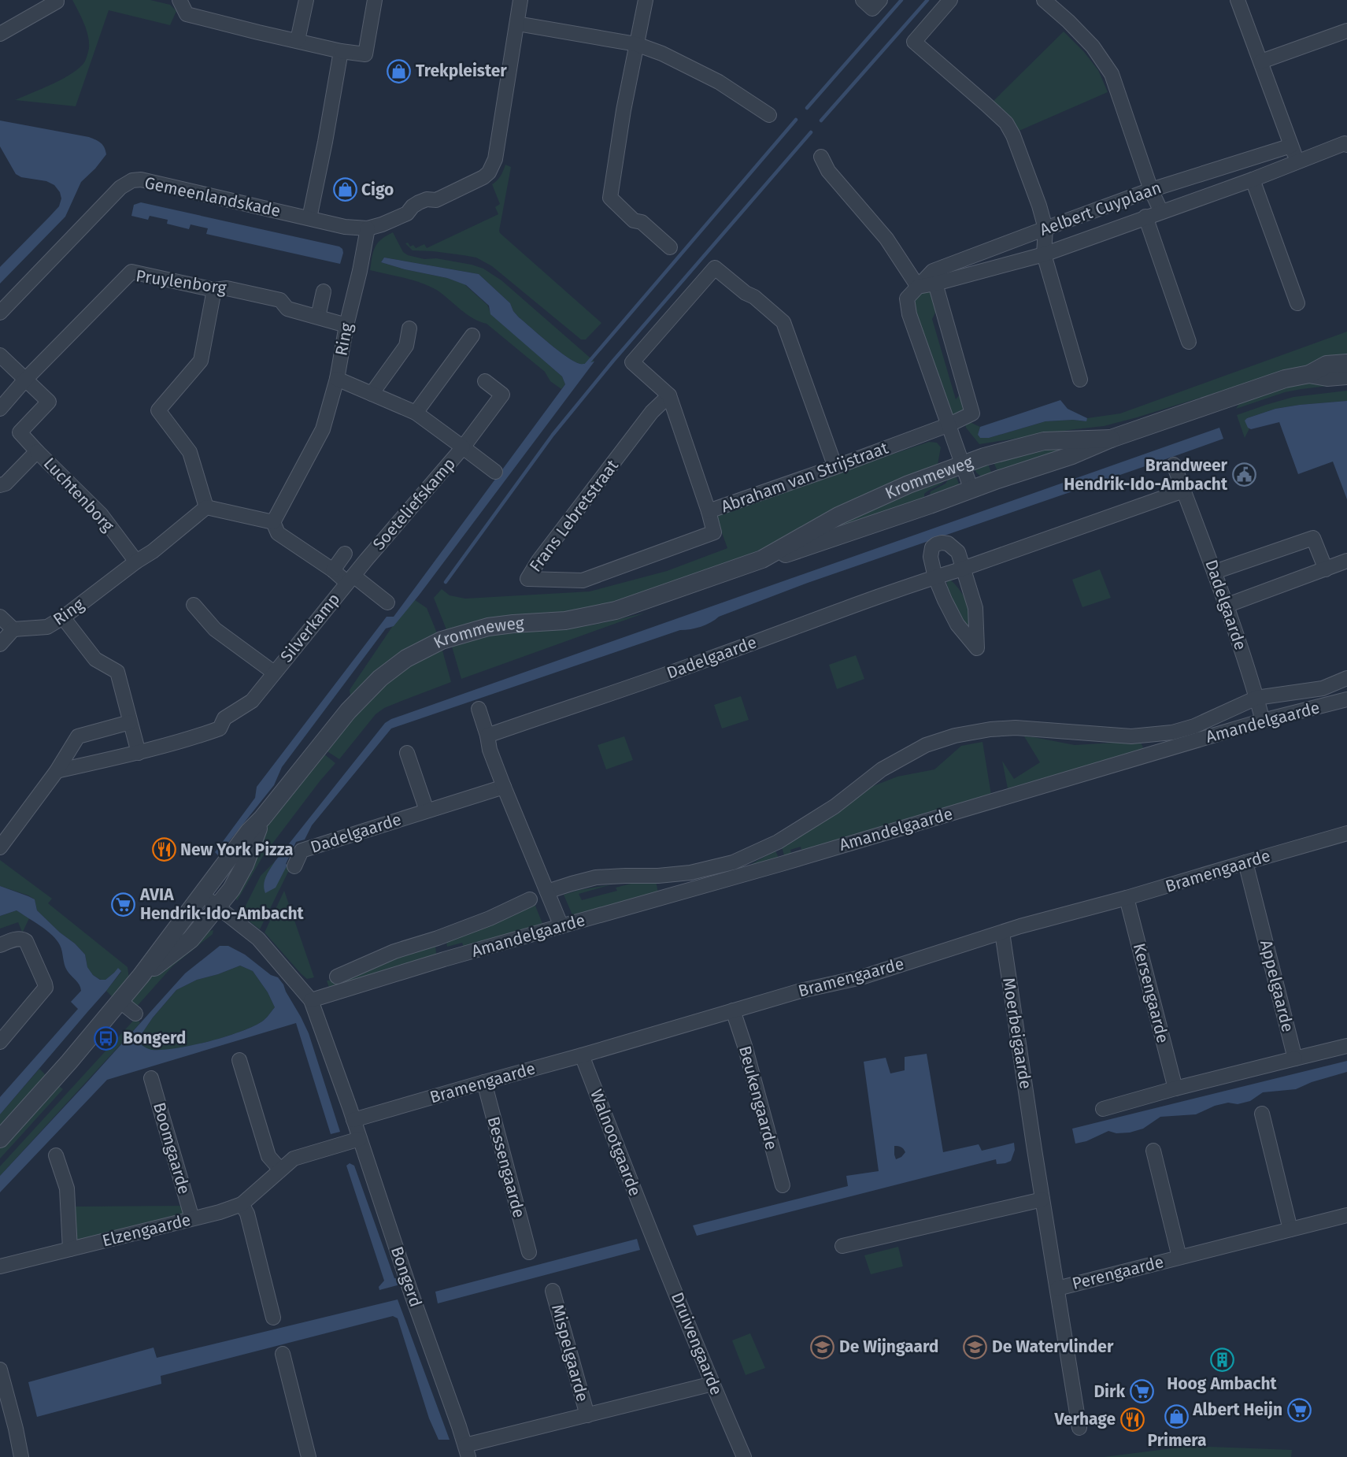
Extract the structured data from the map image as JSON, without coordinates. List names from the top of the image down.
{
  "streets": {
    "street": [
      "Gemeenlandskade",
      "Aelbert Cuyplaan",
      "Pruylenborg",
      "Ring",
      "Abraham van Strijstraat",
      "Krommeweg",
      "Luchtenborg",
      "Soeteliefskamp",
      "Frans Lebretstraat",
      "Dadelgaarde",
      "Silverkamp",
      "Amandelgaarde",
      "Bramengaarde",
      "Appelgaarde",
      "Kersengaarde",
      "Moerbeigaarde",
      "Beukengaarde",
      "Walnootgaarde",
      "Boomgaarde",
      "Bessengaarde",
      "Elzengaarde",
      "Perengaarde",
      "Bongerd",
      "Druivengaarde",
      "Mispelgaarde"
    ]
  },
  "crossings": [
    ["Aelbert Cuyplaan", "Abraham van Strijstraat"],
    ["Aelbert Cuyplaan", "Krommeweg"],
    ["Pruylenborg", "Ring"],
    ["Ring", "Luchtenborg"],
    ["Ring", "Soeteliefskamp"],
    ["Ring", "Silverkamp"],
    ["Abraham van Strijstraat", "Frans Lebretstraat"],
    ["Krommeweg", "Bongerd"],
    ["Soeteliefskamp", "Silverkamp"],
    ["Dadelgaarde", "Amandelgaarde"],
    ["Amandelgaarde", "Bongerd"],
    ["Bramengaarde", "Appelgaarde"],
    ["Bramengaarde", "Kersengaarde"],
    ["Bramengaarde", "Moerbeigaarde"],
    ["Bramengaarde", "Beukengaarde"],
    ["Bramengaarde", "Walnootgaarde"],
    ["Bramengaarde", "Bessengaarde"],
    ["Bramengaarde", "Bongerd"],
    ["Walnootgaarde", "Druivengaarde"],
    ["Boomgaarde", "Elzengaarde"],
    ["Elzengaarde", "Bongerd"],
    ["Bongerd", "Mispelgaarde"],
    ["Druivengaarde", "Mispelgaarde"]
  ],
  "places": {
    "shop": ["Trekpleister", "Cigo", "Primera"],
    "public building": ["Brandweer Hendrik-Ido-Ambacht"],
    "restaurant": ["New York Pizza", "Verhage"],
    "supermarket": ["AVIA Hendrik-Ido-Ambacht", "Dirk", "Albert Heijn"],
    "bus stop": ["Bongerd"],
    "school or university": ["De Wijngaard", "De Watervlinder"],
    "building": ["Hoog Ambacht"]
  }
}
